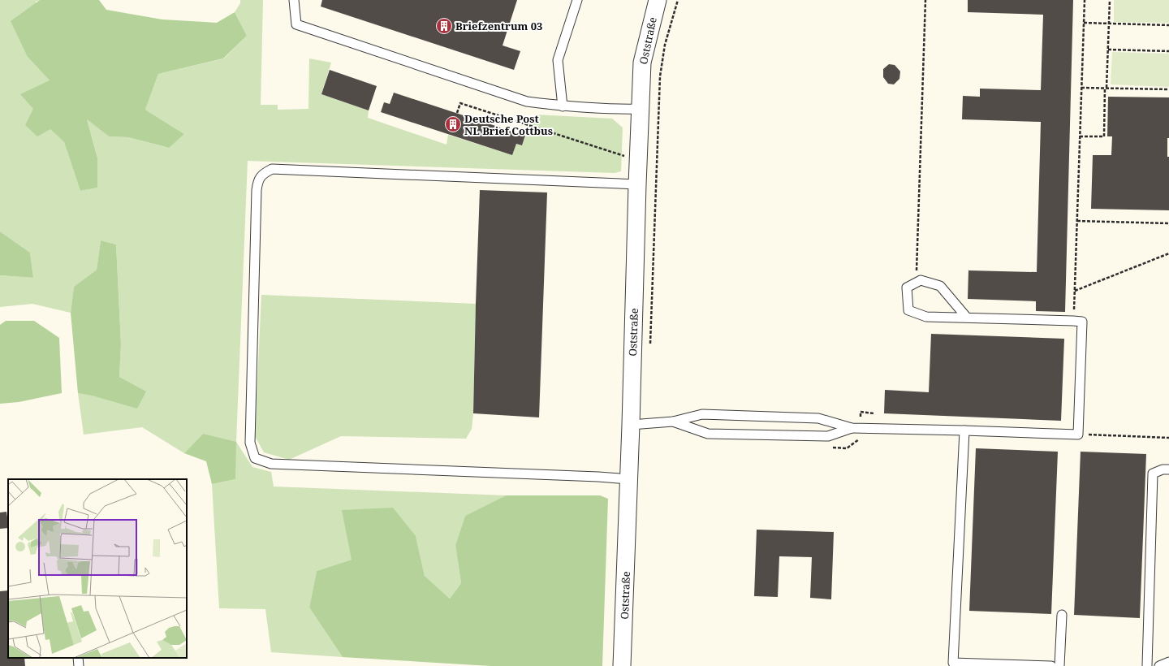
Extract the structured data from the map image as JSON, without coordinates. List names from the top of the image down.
{
  "streets": {
    "street": ["Oststraße"]
  },
  "places": {
    "building": ["Briefzentrum 03", "Deutsche Post NL Brief Cottbus"]
  }
}
